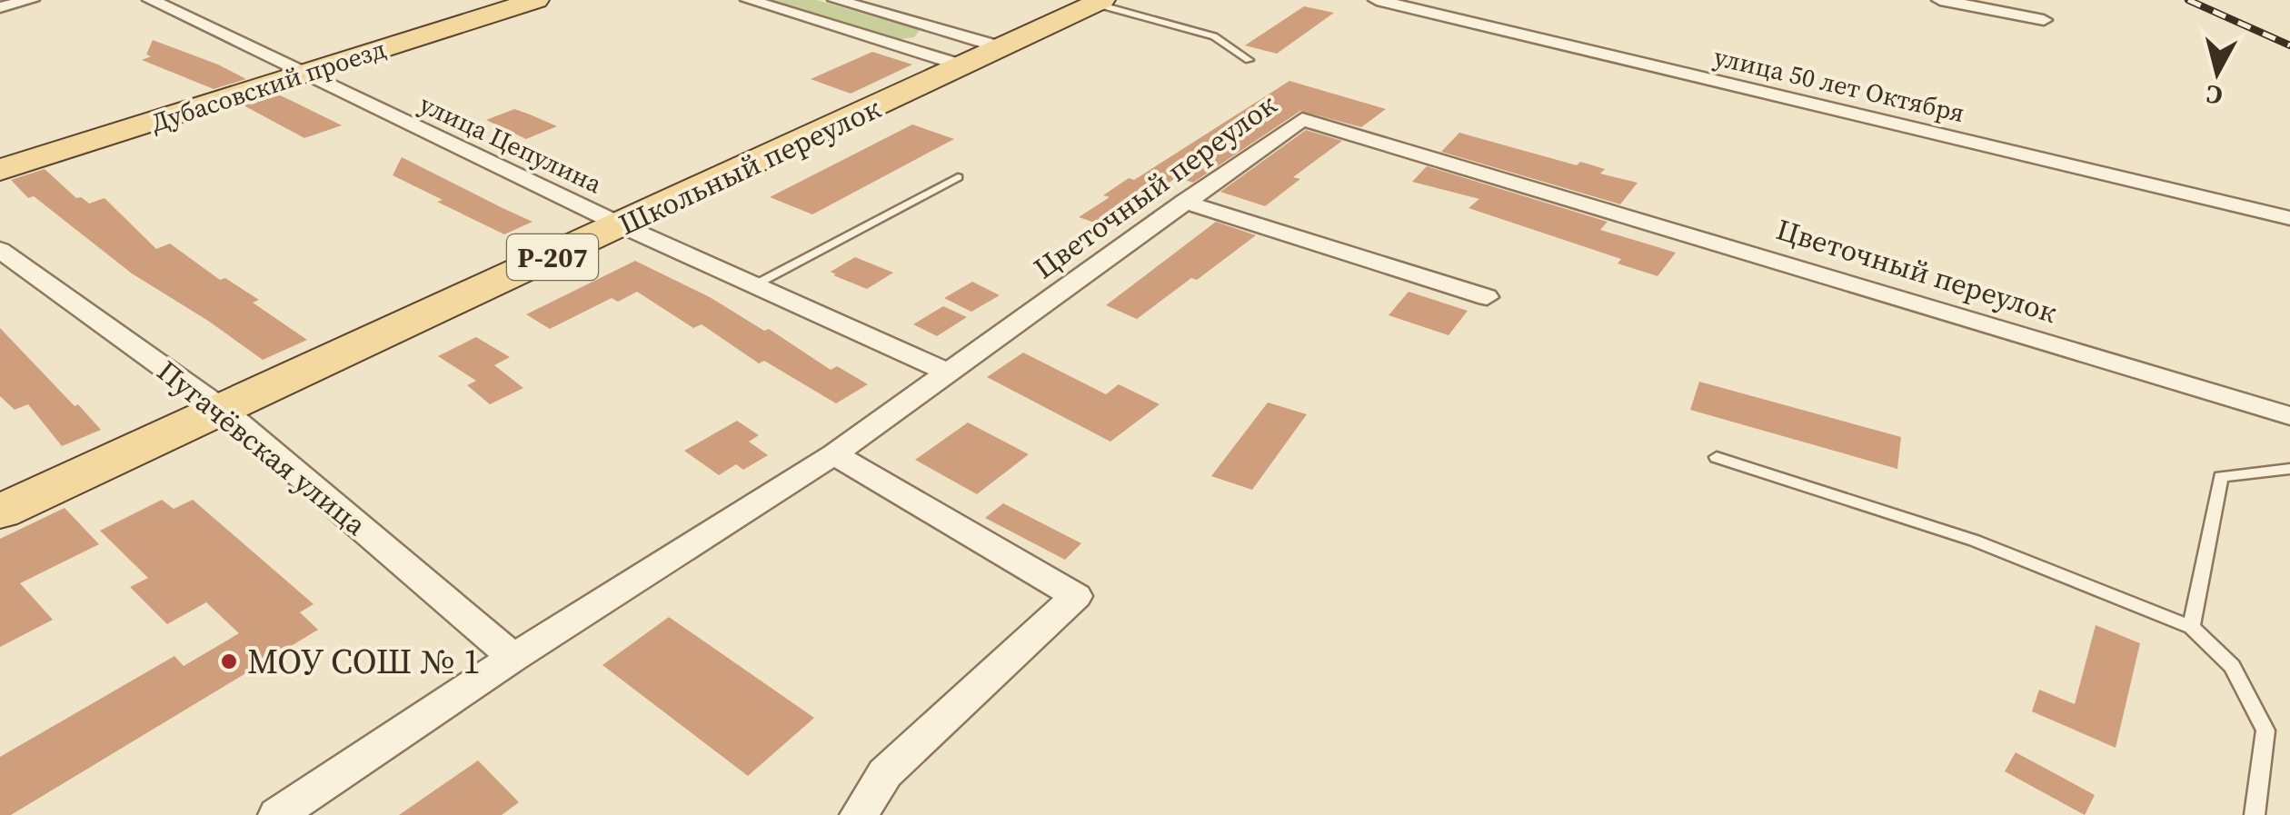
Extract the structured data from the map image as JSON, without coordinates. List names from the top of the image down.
{
  "streets": {
    "main road": ["Дубасовский проезд", "Школьный переулок", "Р-207"],
    "street": [
      "улица 50 лет Октября",
      "улица Цепулина",
      "Цветочный переулок",
      "Пугачёвская улица"
    ]
  },
  "crossings": [
    ["Дубасовский проезд", "улица Цепулина"],
    ["улица Цепулина", "Школьный переулок"],
    ["улица Цепулина", "Цветочный переулок"],
    ["Школьный переулок", "Пугачёвская улица"],
    ["Цветочный переулок", "Пугачёвская улица"]
  ],
  "places": ["МОУ СОШ № 1"],
  "north": "bottom"
}
